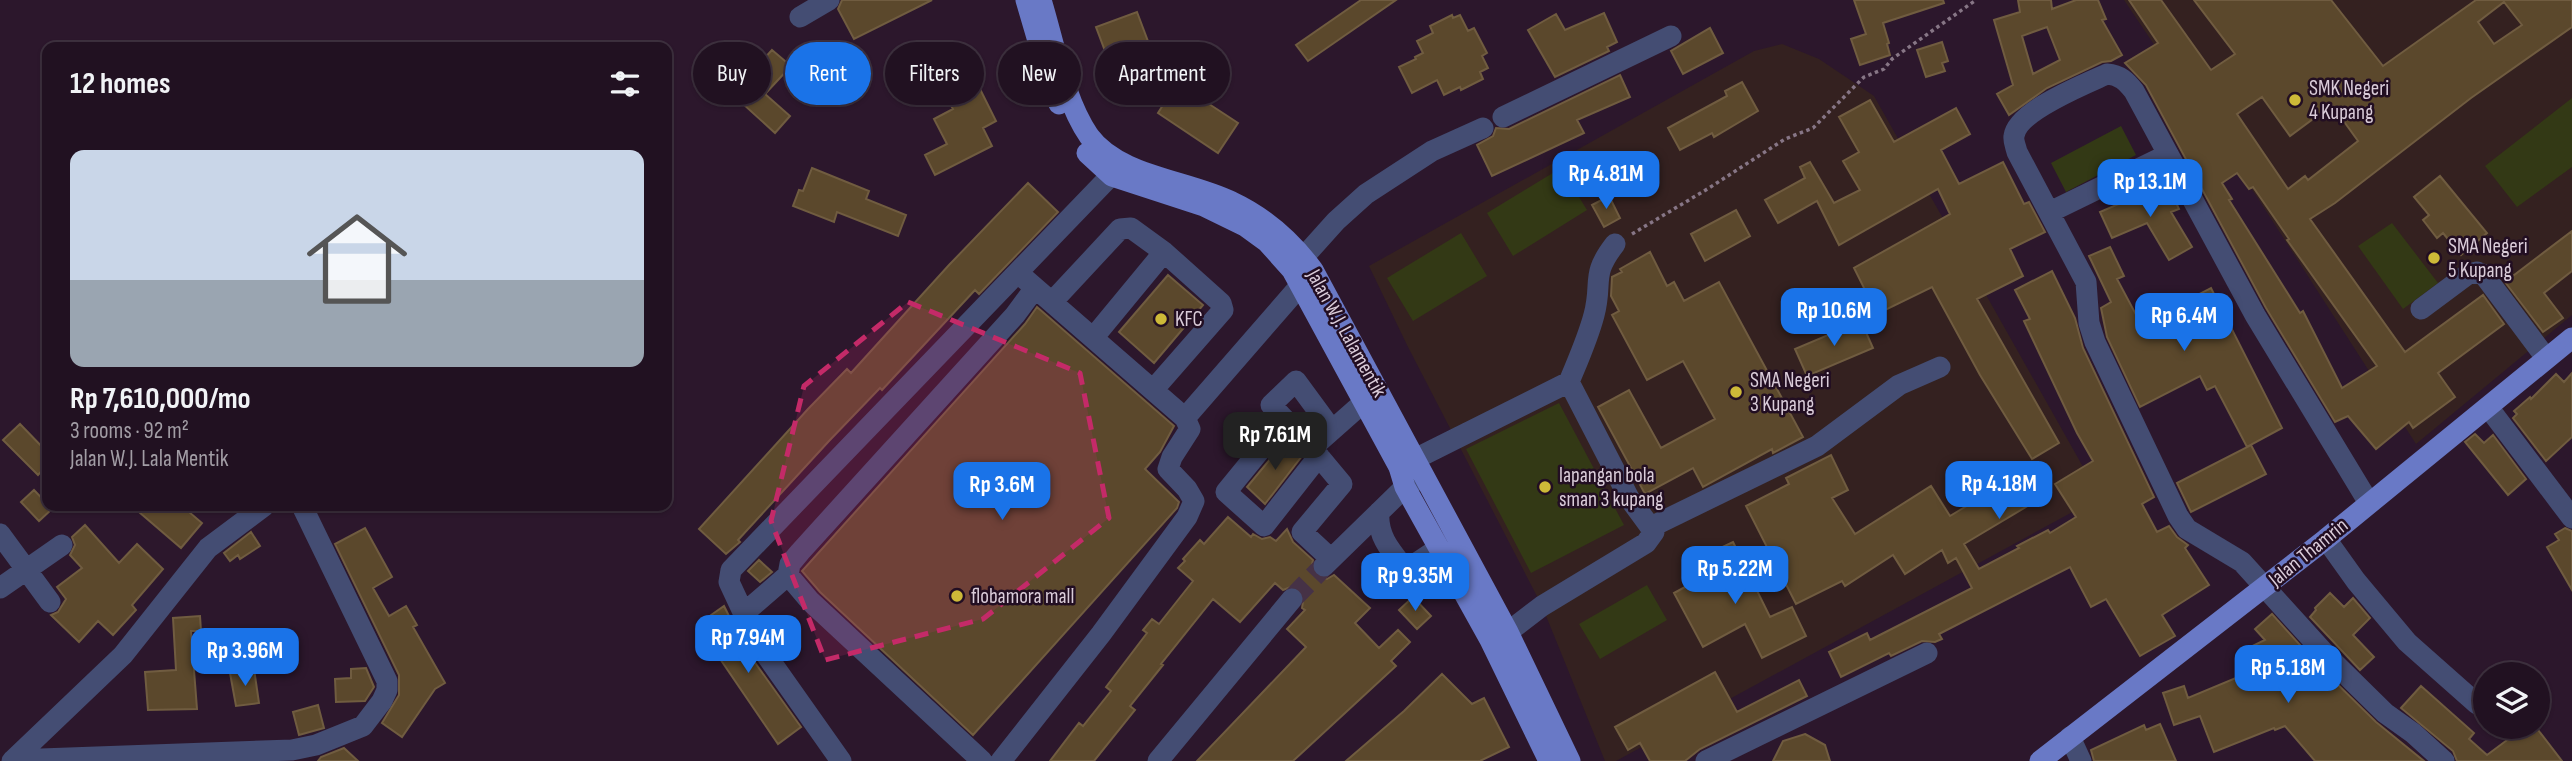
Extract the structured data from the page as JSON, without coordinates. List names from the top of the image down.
{
  "streets": {
    "main road": ["Jalan W.J. Lalamentik", "Jalan Thamrin"]
  },
  "places": [
    "SMK Negeri 4 Kupang",
    "SMA Negeri 5 Kupang",
    "KFC",
    "SMA Negeri 3 Kupang",
    "lapangan bola sman 3 kupang",
    "flobamora mall"
  ],
  "page": {
    "chip": [
      "Buy",
      "Rent",
      "Filters",
      "New",
      "Apartment"
    ],
    "heading": "12 homes",
    "list": [
      {
        "name": "Rp 7,610,000/mo",
        "note": "3 rooms · 92 m² · Jalan W.J. Lala Mentik"
      }
    ],
    "price": [
      "Rp 4.81M",
      "Rp 13.1M",
      "Rp 10.6M",
      "Rp 6.4M",
      "Rp 7.61M",
      "Rp 4.18M",
      "Rp 3.6M",
      "Rp 5.22M",
      "Rp 9.35M",
      "Rp 7.94M",
      "Rp 3.96M",
      "Rp 5.18M"
    ]
  }
}
